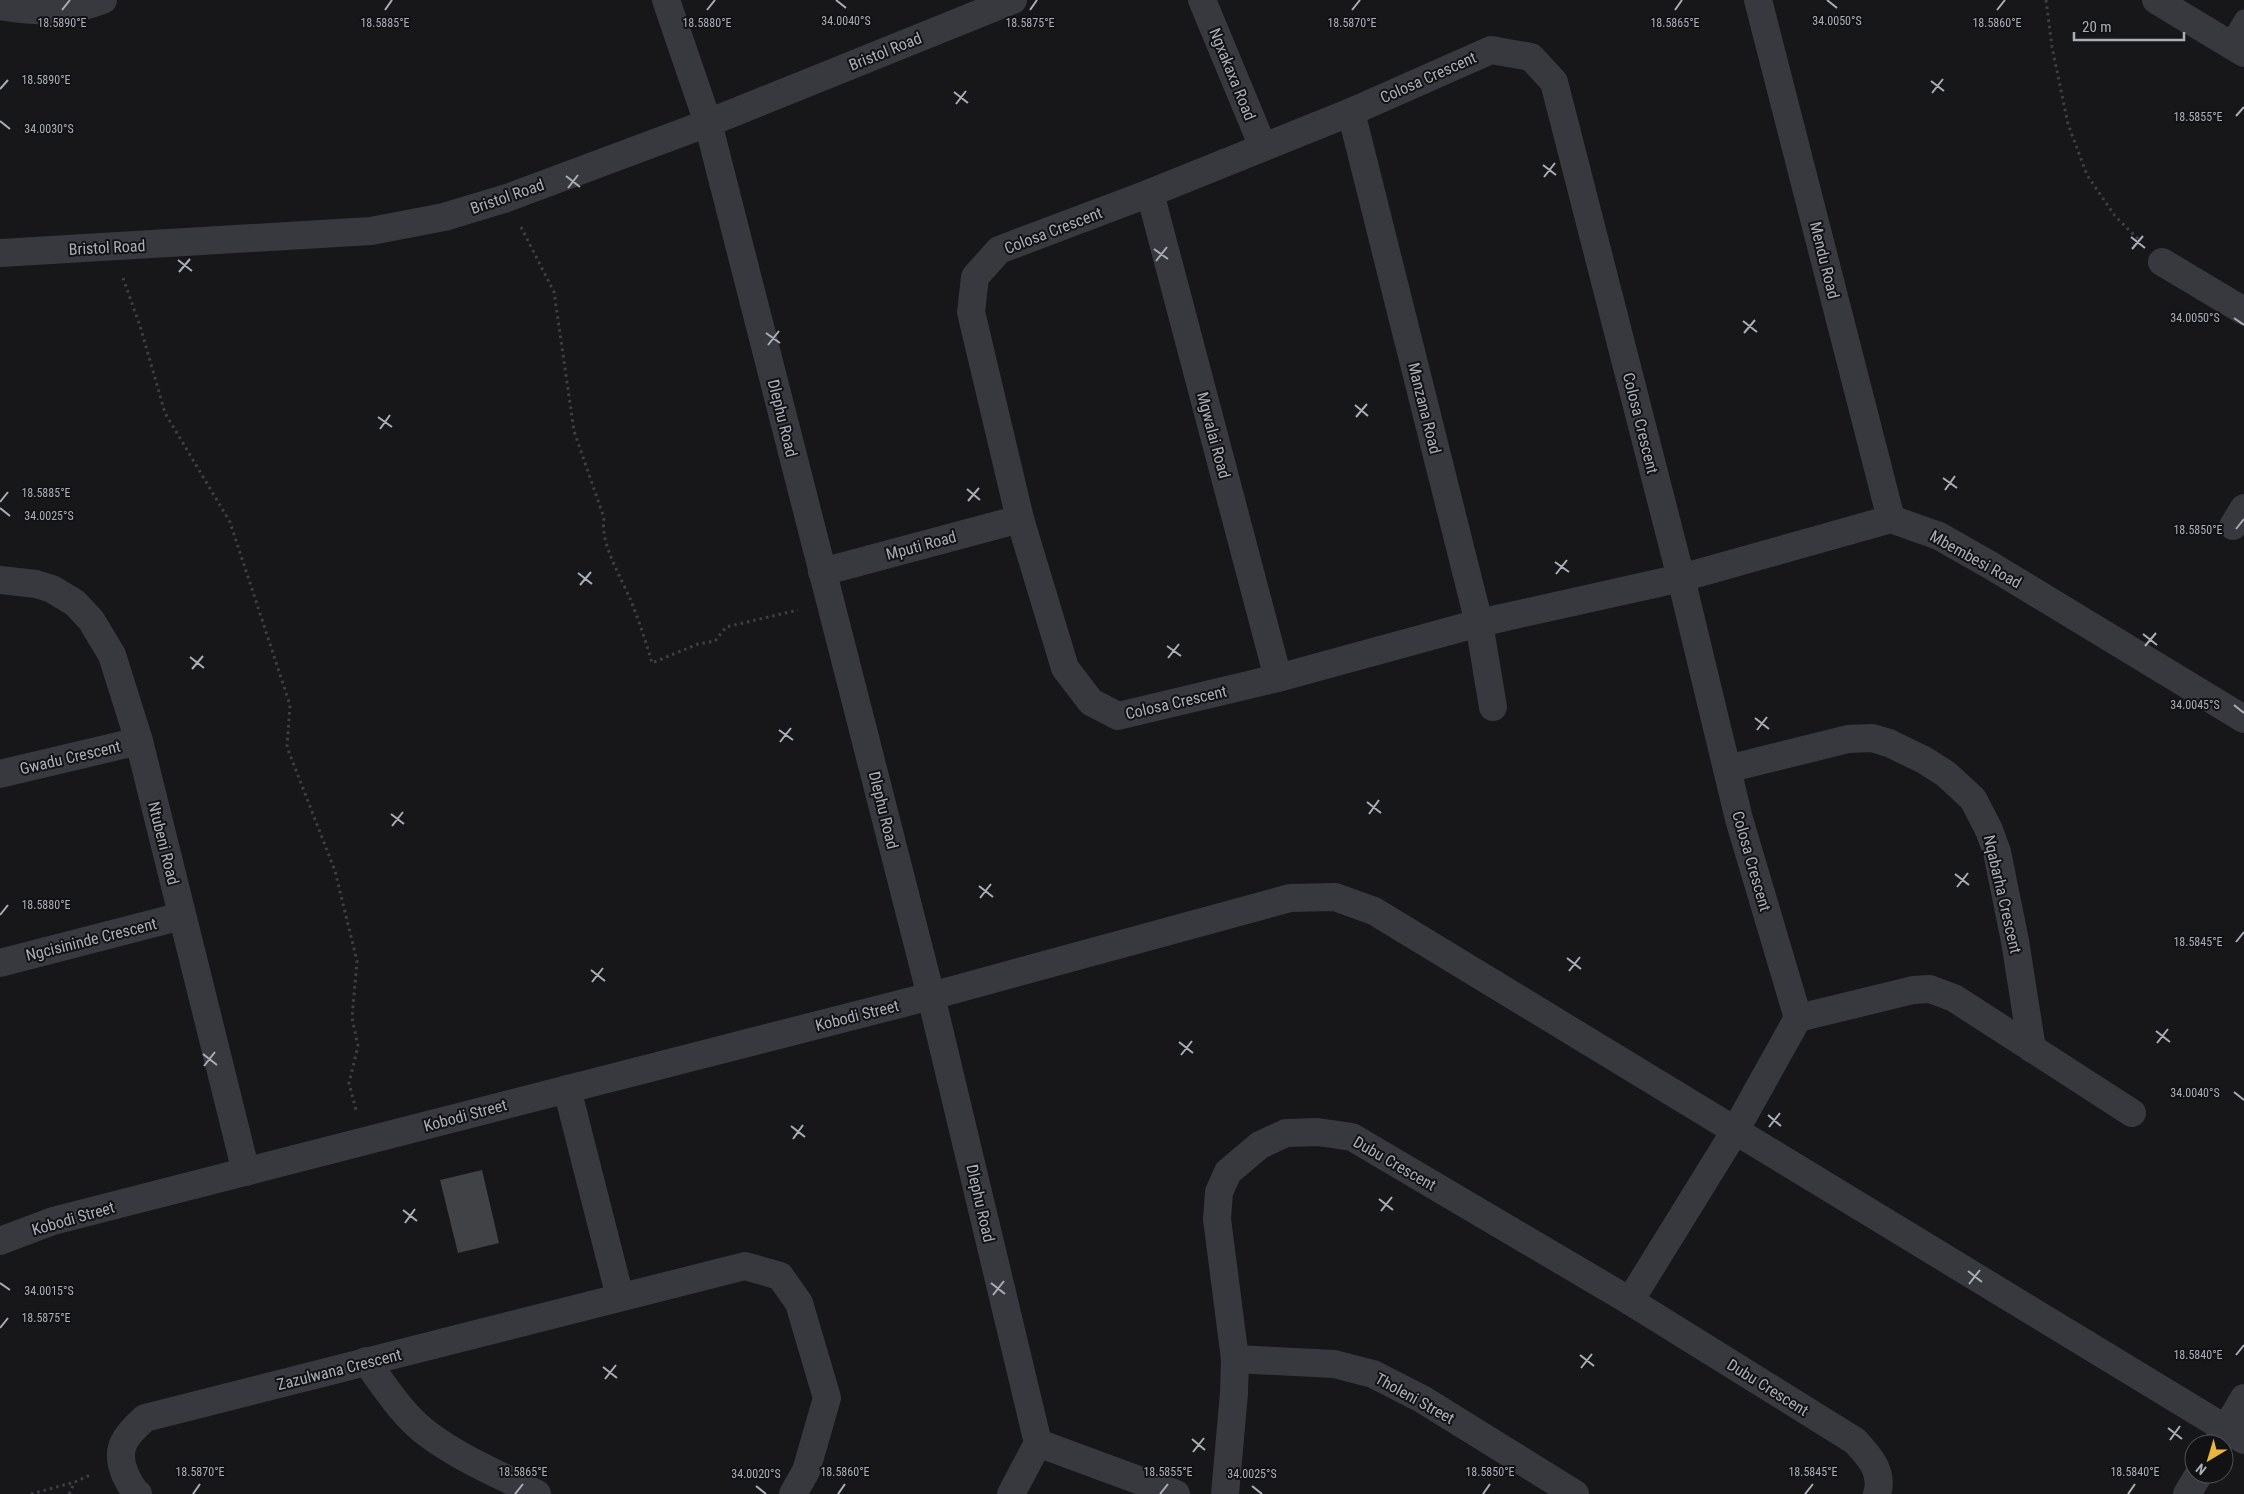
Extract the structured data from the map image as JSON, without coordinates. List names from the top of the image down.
{
  "streets": {
    "street": [
      "Bristol Road",
      "Ngxakaxa Road",
      "Colosa Crescent",
      "Mendu Road",
      "Manzana Road",
      "Dlephu Road",
      "Mgwalai Road",
      "Mputi Road",
      "Mbembesi Road",
      "Gwadu Crescent",
      "Ntubeni Road",
      "Nqabarha Crescent",
      "Ngcisininde Crescent",
      "Kobodi Street",
      "Dubu Crescent",
      "Zazulwana Crescent",
      "Tholeni Street"
    ]
  },
  "crossings": [
    ["Bristol Road", "Dlephu Road"],
    ["Ngxakaxa Road", "Colosa Crescent"],
    ["Colosa Crescent", "Manzana Road"],
    ["Colosa Crescent", "Mgwalai Road"],
    ["Colosa Crescent", "Mputi Road"],
    ["Colosa Crescent", "Nqabarha Crescent"],
    ["Mendu Road", "Mbembesi Road"],
    ["Dlephu Road", "Mputi Road"],
    ["Dlephu Road", "Kobodi Street"],
    ["Gwadu Crescent", "Ntubeni Road"],
    ["Ntubeni Road", "Ngcisininde Crescent"],
    ["Ntubeni Road", "Kobodi Street"],
    ["Dubu Crescent", "Tholeni Street"]
  ],
  "scale_bar": "20 m",
  "north": "bottom left",
  "coordinates": [
    "34.0040°S",
    "34.0050°S",
    "18.5875°E",
    "18.5890°E",
    "18.5885°E",
    "18.5880°E",
    "18.5870°E",
    "18.5865°E",
    "18.5860°E",
    "18.5855°E",
    "34.0030°S",
    "34.0025°S",
    "18.5850°E",
    "34.0045°S",
    "18.5845°E",
    "34.0015°S",
    "18.5840°E",
    "34.0020°S"
  ]
}
